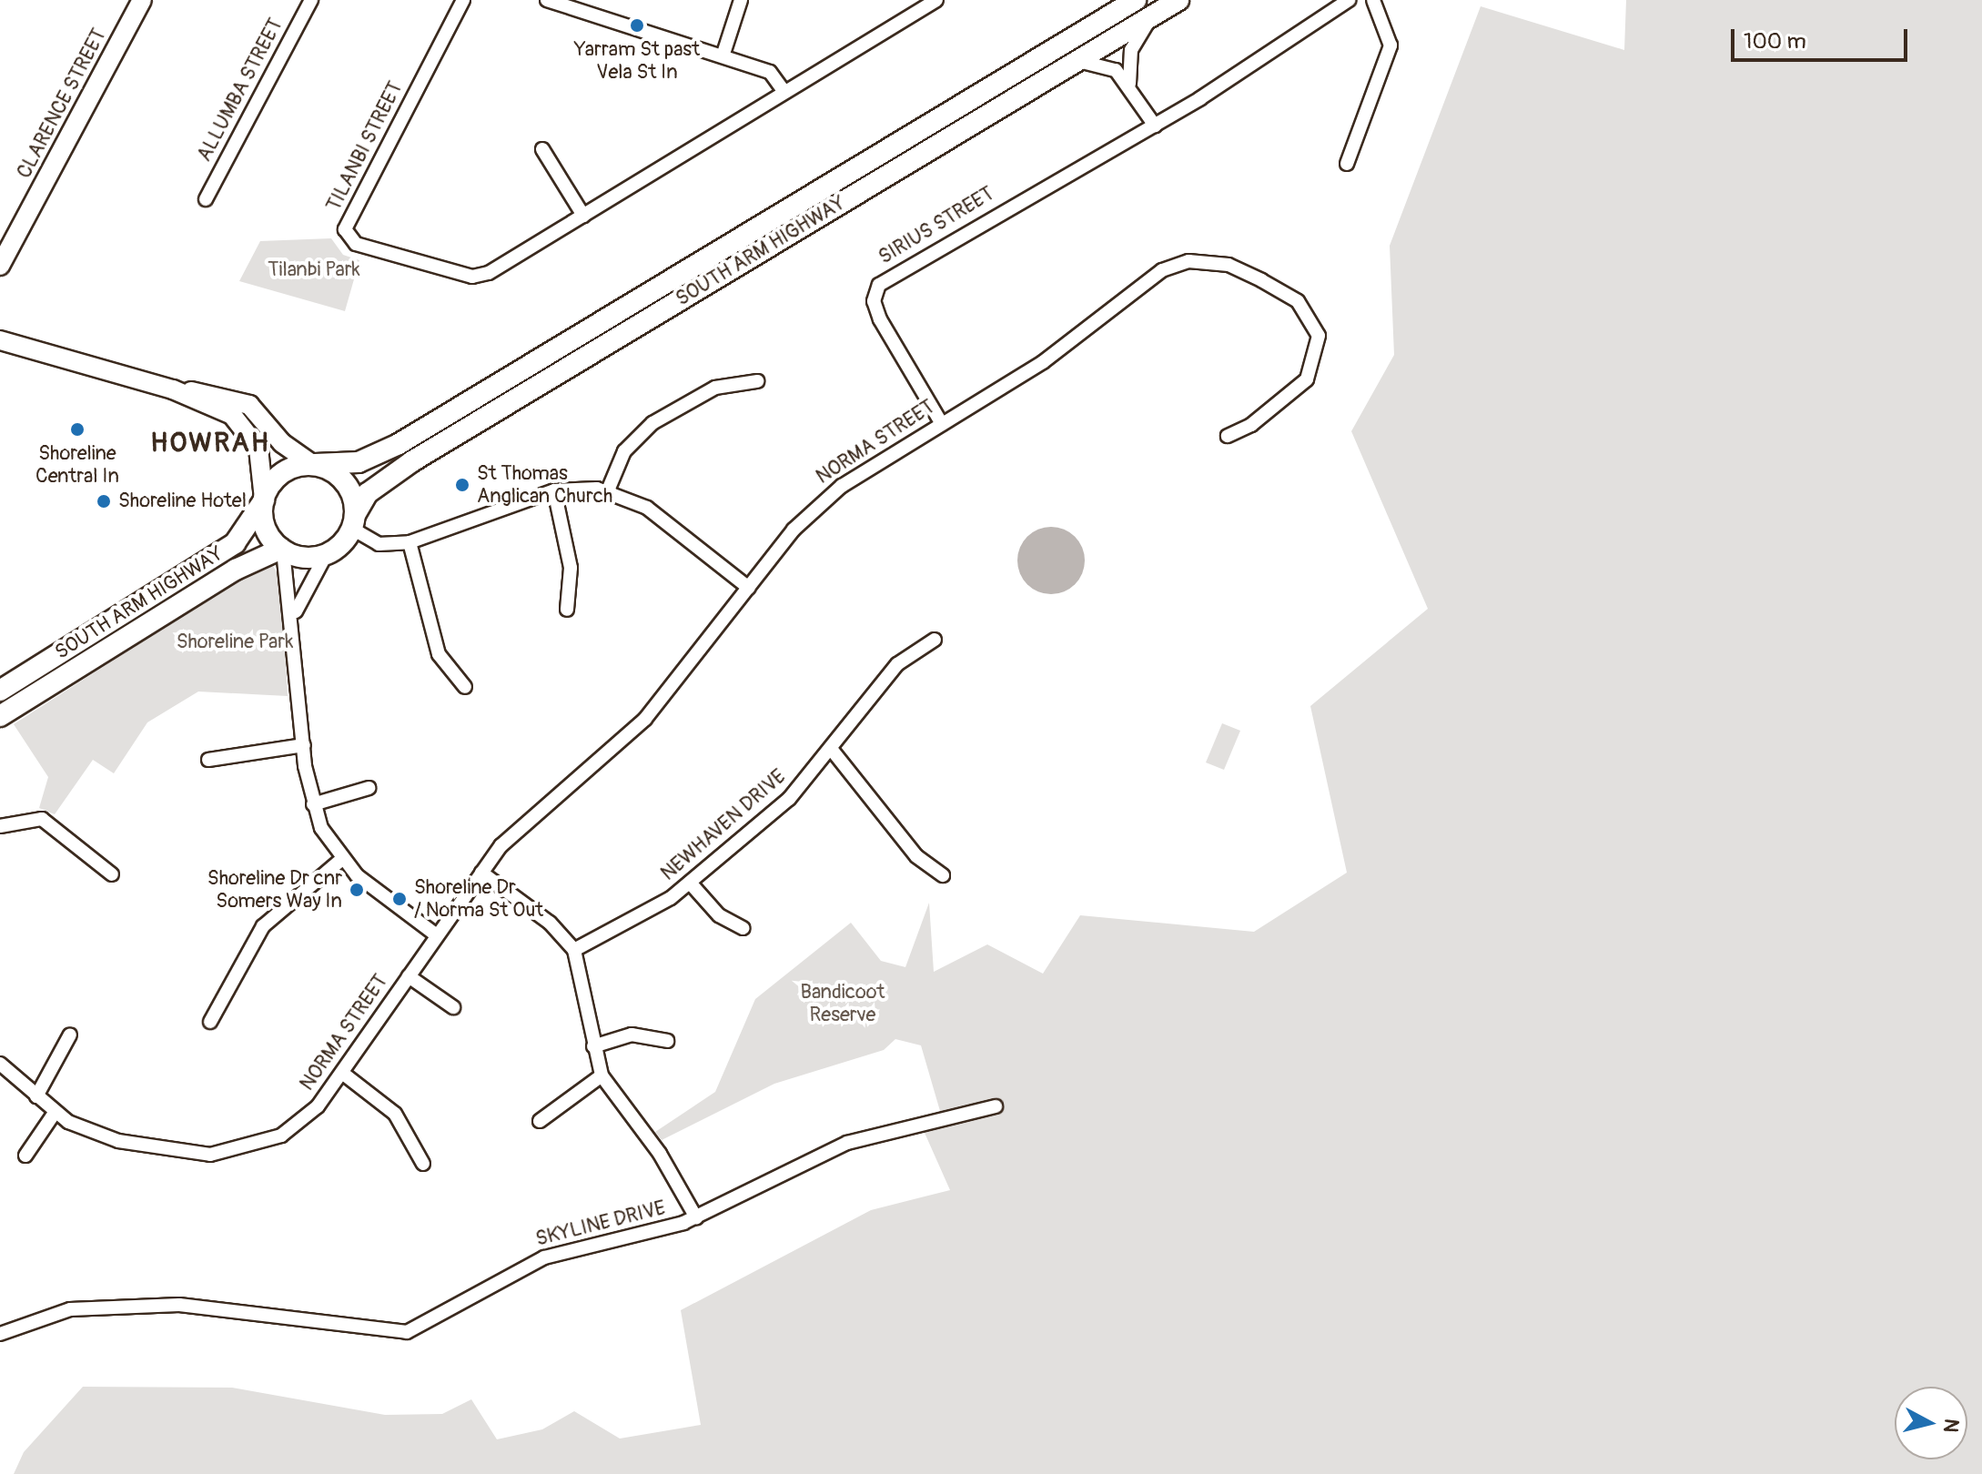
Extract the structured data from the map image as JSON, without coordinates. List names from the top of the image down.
{
  "streets": {
    "main road": ["CLARENCE STREET", "SOUTH ARM HIGHWAY"],
    "street": [
      "ALLUMBA STREET",
      "TILANBI STREET",
      "SIRIUS STREET",
      "NORMA STREET",
      "NEWHAVEN DRIVE",
      "SKYLINE DRIVE"
    ]
  },
  "crossings": [
    ["SIRIUS STREET", "NORMA STREET"]
  ],
  "districts": ["HOWRAH"],
  "parks": ["Tilanbi Park", "Shoreline Park", "Bandicoot Reserve"],
  "places": [
    "Yarram St past Vela St In",
    "Shoreline Central In",
    "St Thomas Anglican Church",
    "Shoreline Hotel",
    "Shoreline Dr cnr Somers Way In",
    "Shoreline Dr / Norma St Out"
  ],
  "scale_bar": "100 m",
  "north": "right"
}
